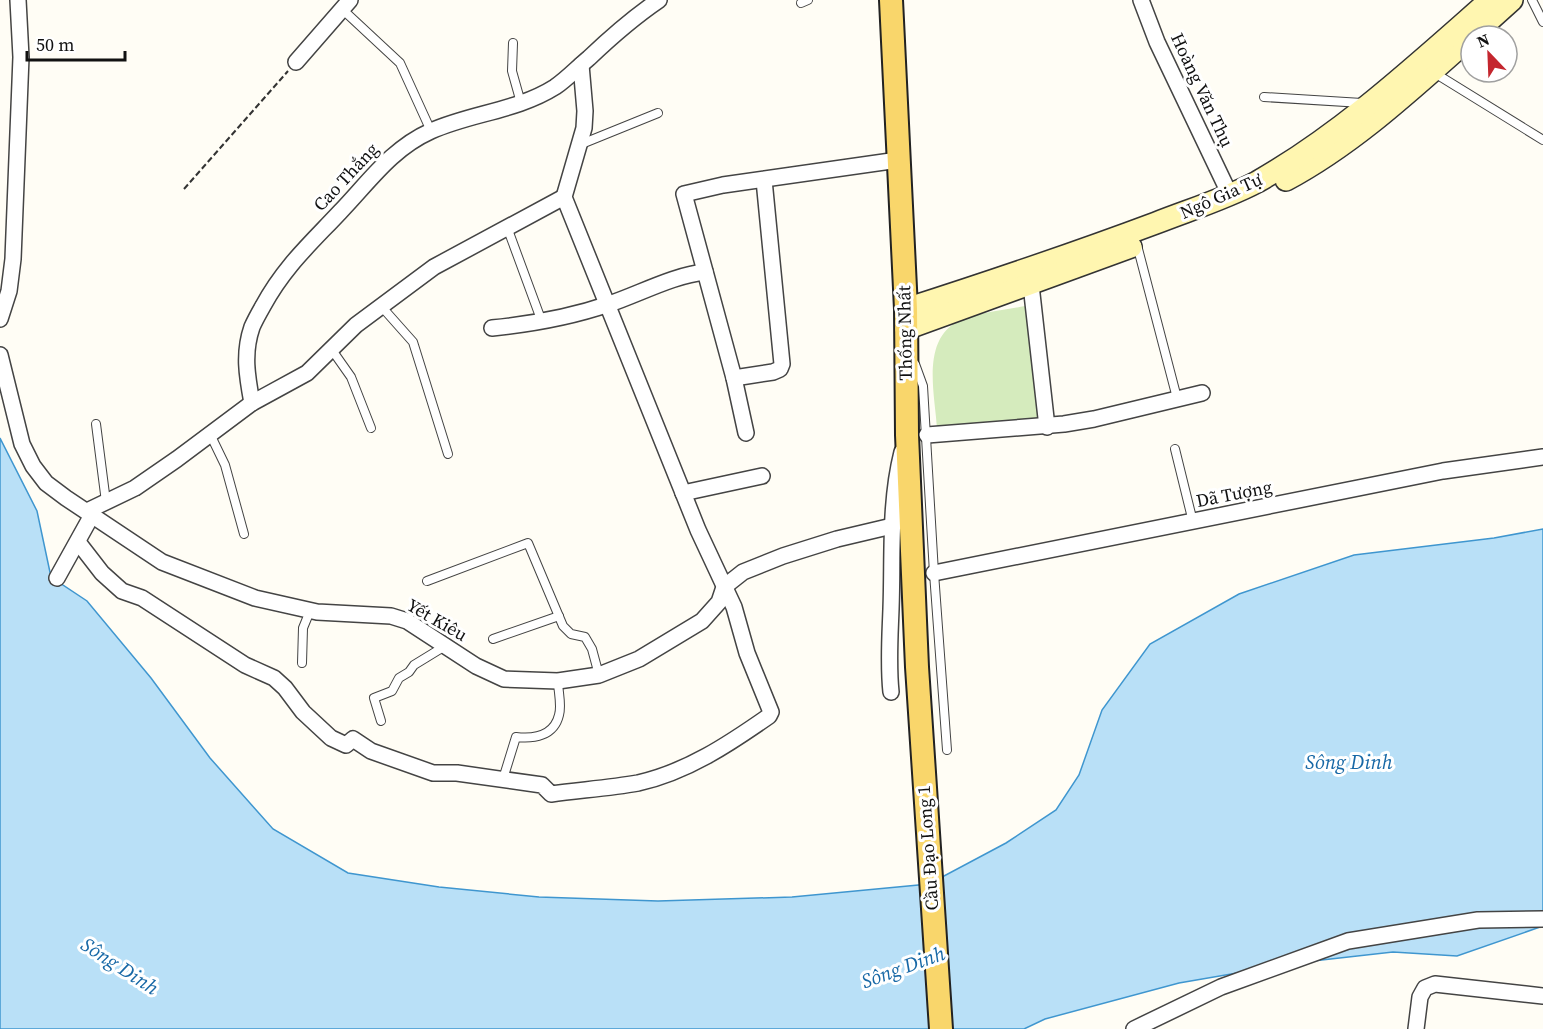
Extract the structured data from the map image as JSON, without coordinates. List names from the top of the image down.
{
  "streets": {
    "main road": ["Ngô Gia Tự", "Thống Nhất", "Cầu Đạo Long 1"],
    "street": [
      "Hoàng Văn Thụ",
      "Cao Thắng",
      "Dã Tượng",
      "Yết Kiêu"
    ]
  },
  "crossings": [
    ["Hoàng Văn Thụ", "Ngô Gia Tự"],
    ["Ngô Gia Tự", "Thống Nhất"],
    ["Thống Nhất", "Cầu Đạo Long 1"]
  ],
  "water": ["Sông Dinh"],
  "scale_bar": "50 m",
  "north": "top left"
}
